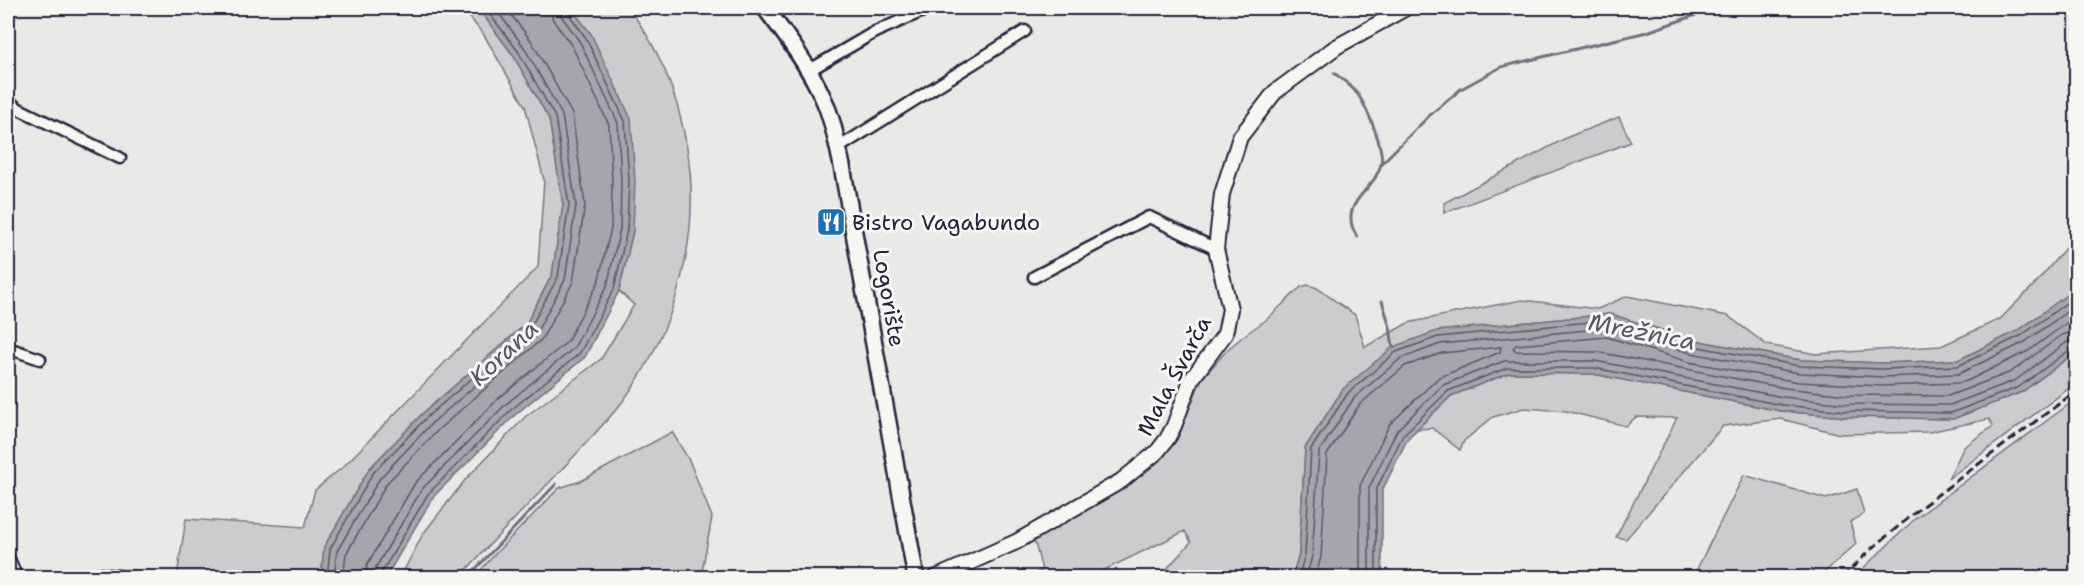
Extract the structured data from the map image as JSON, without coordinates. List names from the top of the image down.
{
  "streets": {
    "main road": ["Logorište"],
    "street": ["Mala Švarča"]
  },
  "water": ["Mrežnica", "Korana"],
  "places": {
    "restaurant": ["Bistro Vagabundo"]
  }
}
